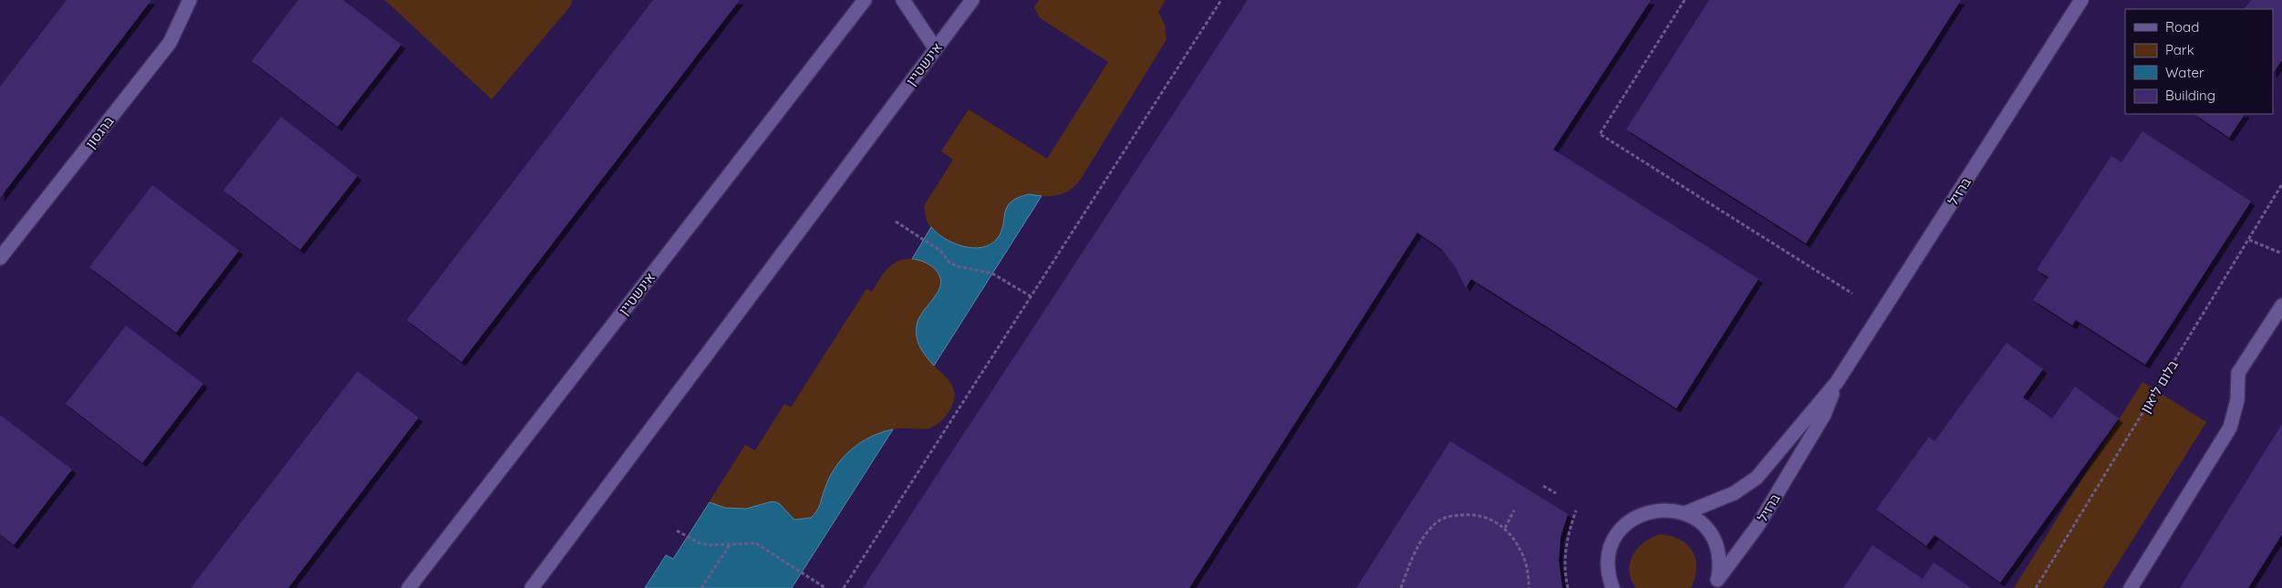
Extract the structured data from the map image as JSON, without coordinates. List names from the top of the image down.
{
  "streets": {
    "street": ["אינשטיין", "ברגסון", "ברזיל"],
    "path": ["בלום ליאון"]
  },
  "legend": [
    "Road",
    "Park",
    "Water",
    "Building"
  ]
}
